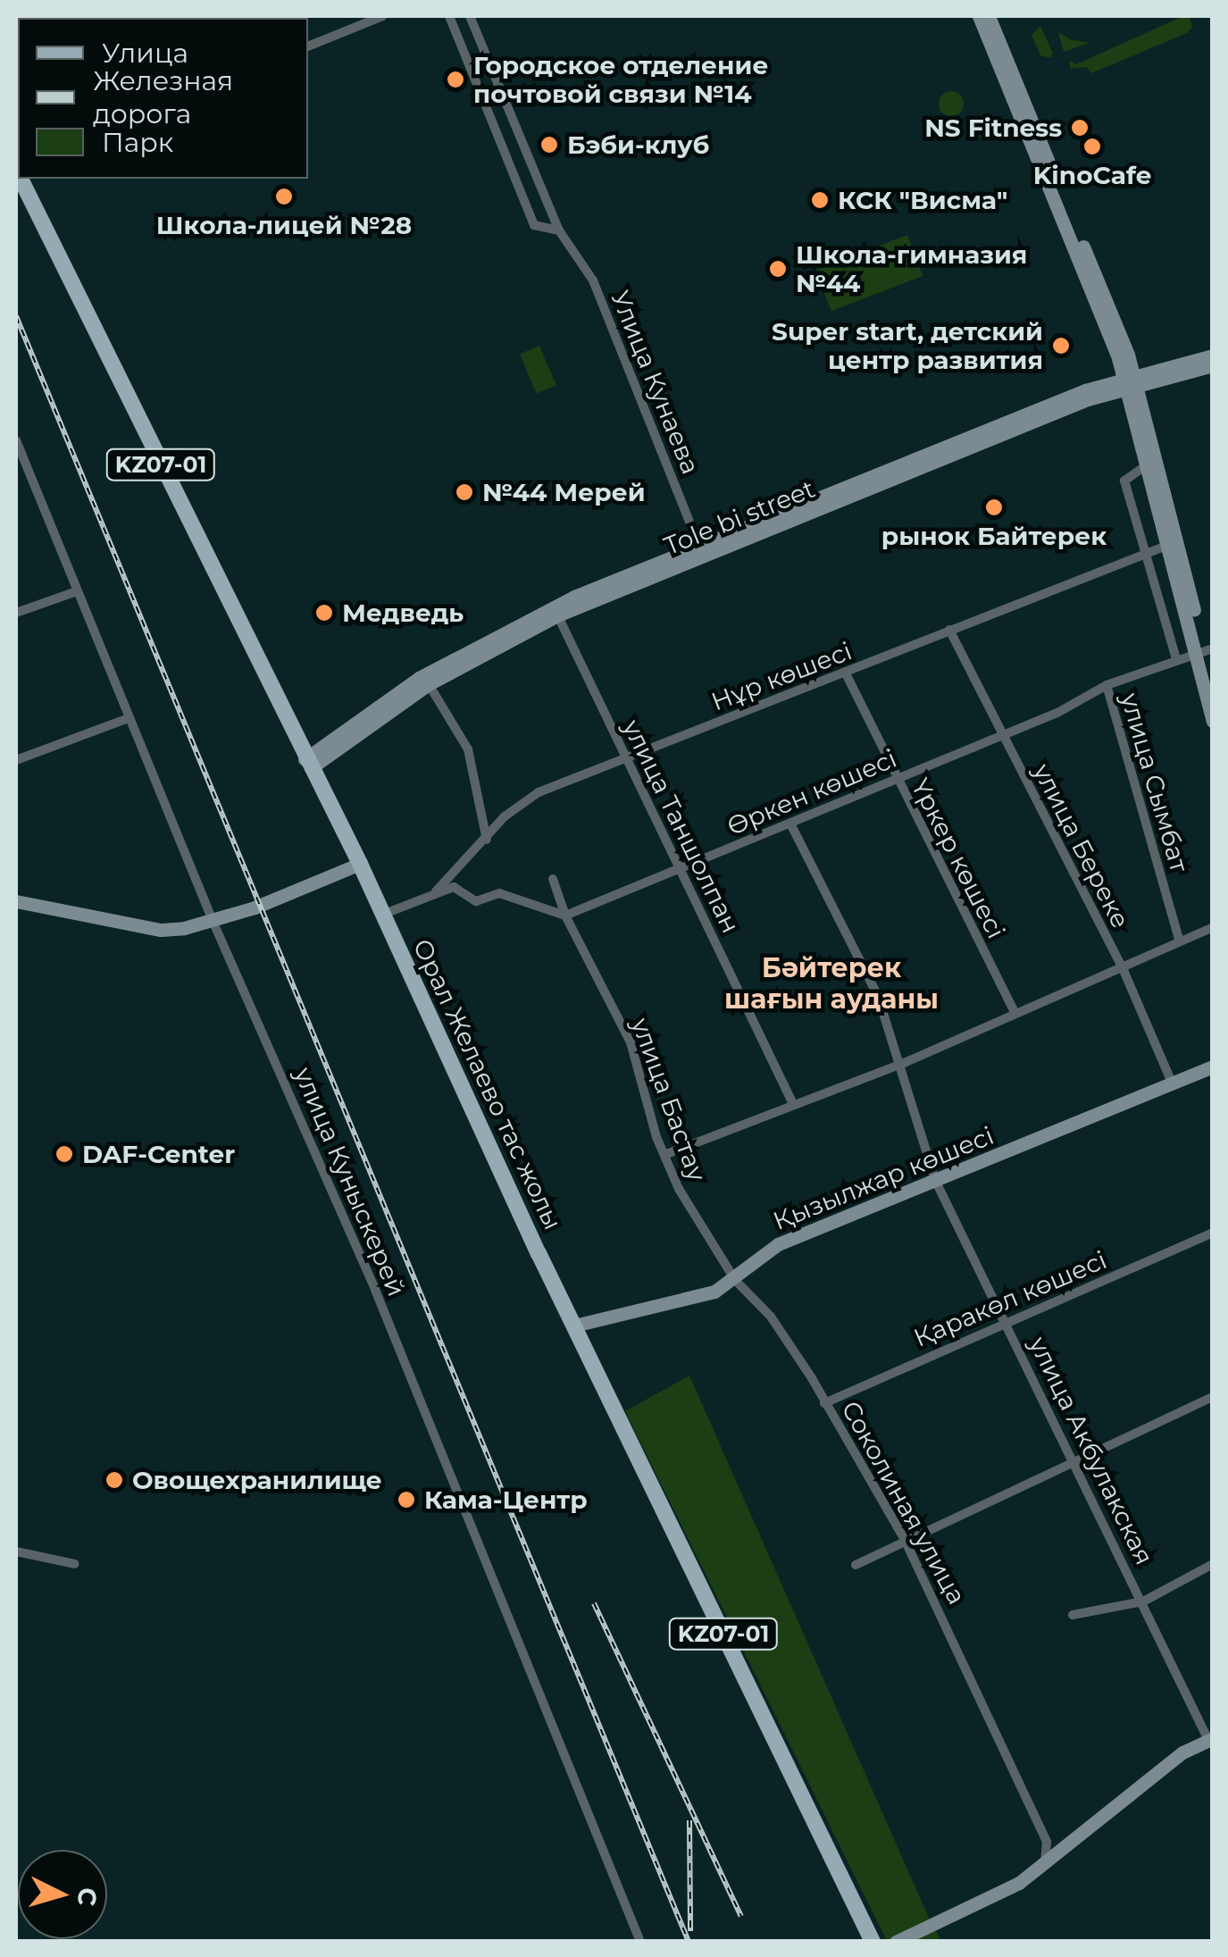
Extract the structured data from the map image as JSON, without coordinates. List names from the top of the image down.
{
  "streets": {
    "main road": [
      "KZ07-01",
      "Tole bi street",
      "Орал Желаево тас жолы",
      "Қызылжар көшесі"
    ],
    "street": [
      "Улица Кунаева",
      "Нұр көшесі",
      "улица Сымбат",
      "Өркен көшесі",
      "улица Таншолпан",
      "улица Береке",
      "Үркер көшесі",
      "улица Бастау",
      "улица Куныскерей",
      "Қаракөл көшесі",
      "улица Акбулакская",
      "Соколиная улица"
    ]
  },
  "crossings": [
    ["Улица Кунаева", "Tole bi street"],
    ["KZ07-01", "Tole bi street"],
    ["KZ07-01", "Орал Желаево тас жолы"],
    ["KZ07-01", "Қызылжар көшесі"],
    ["Tole bi street", "улица Таншолпан"],
    ["Нұр көшесі", "улица Таншолпан"],
    ["Нұр көшесі", "улица Береке"],
    ["Нұр көшесі", "Үркер көшесі"],
    ["улица Сымбат", "Өркен көшесі"],
    ["Өркен көшесі", "улица Таншолпан"],
    ["Өркен көшесі", "улица Береке"],
    ["Өркен көшесі", "Үркер көшесі"],
    ["Өркен көшесі", "улица Бастау"],
    ["Өркен көшесі", "улица Акбулакская"],
    ["улица Береке", "Қызылжар көшесі"],
    ["Орал Желаево тас жолы", "Қызылжар көшесі"],
    ["улица Бастау", "Қызылжар көшесі"],
    ["улица Бастау", "Соколиная улица"],
    ["Қызылжар көшесі", "улица Акбулакская"],
    ["Қызылжар көшесі", "Соколиная улица"],
    ["Қаракөл көшесі", "улица Акбулакская"],
    ["Қаракөл көшесі", "Соколиная улица"]
  ],
  "districts": ["Бәйтерек шағын ауданы"],
  "places": [
    "Городское отделение почтовой связи №14",
    "NS Fitness",
    "Бэби-клуб",
    "KinoCafe",
    "Школа-лицей №28",
    "КСК \"Висма\"",
    "Школа-гимназия №44",
    "Super start, детский центр развития",
    "№44 Мерей",
    "рынок Байтерек",
    "Медведь",
    "DAF-Center",
    "Овощехранилище",
    "Кама-Центр"
  ],
  "legend": ["Улица", "Железная дорога", "Парк"],
  "north": "right"
}
